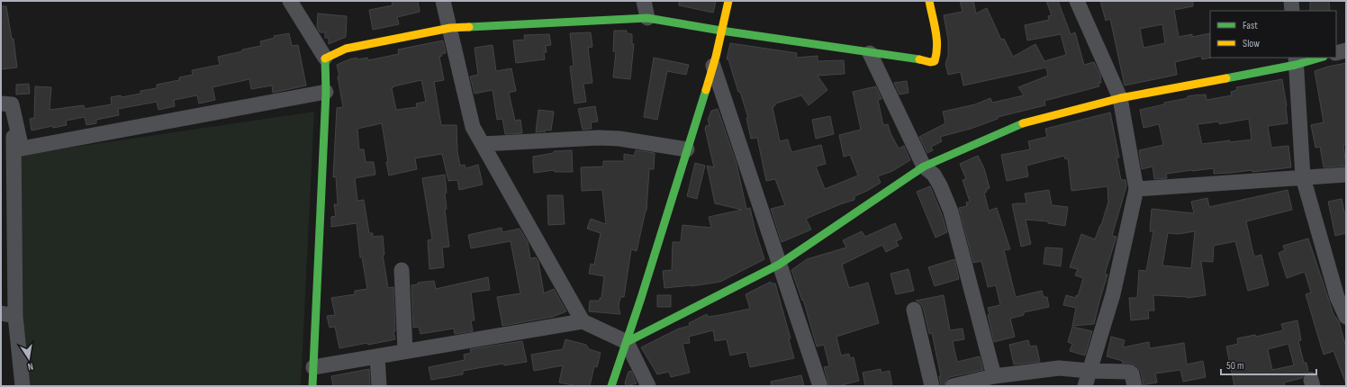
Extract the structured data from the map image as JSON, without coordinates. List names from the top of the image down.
{
  "legend": ["Fast", "Slow"],
  "scale_bar": "50 m",
  "north": "bottom"
}
